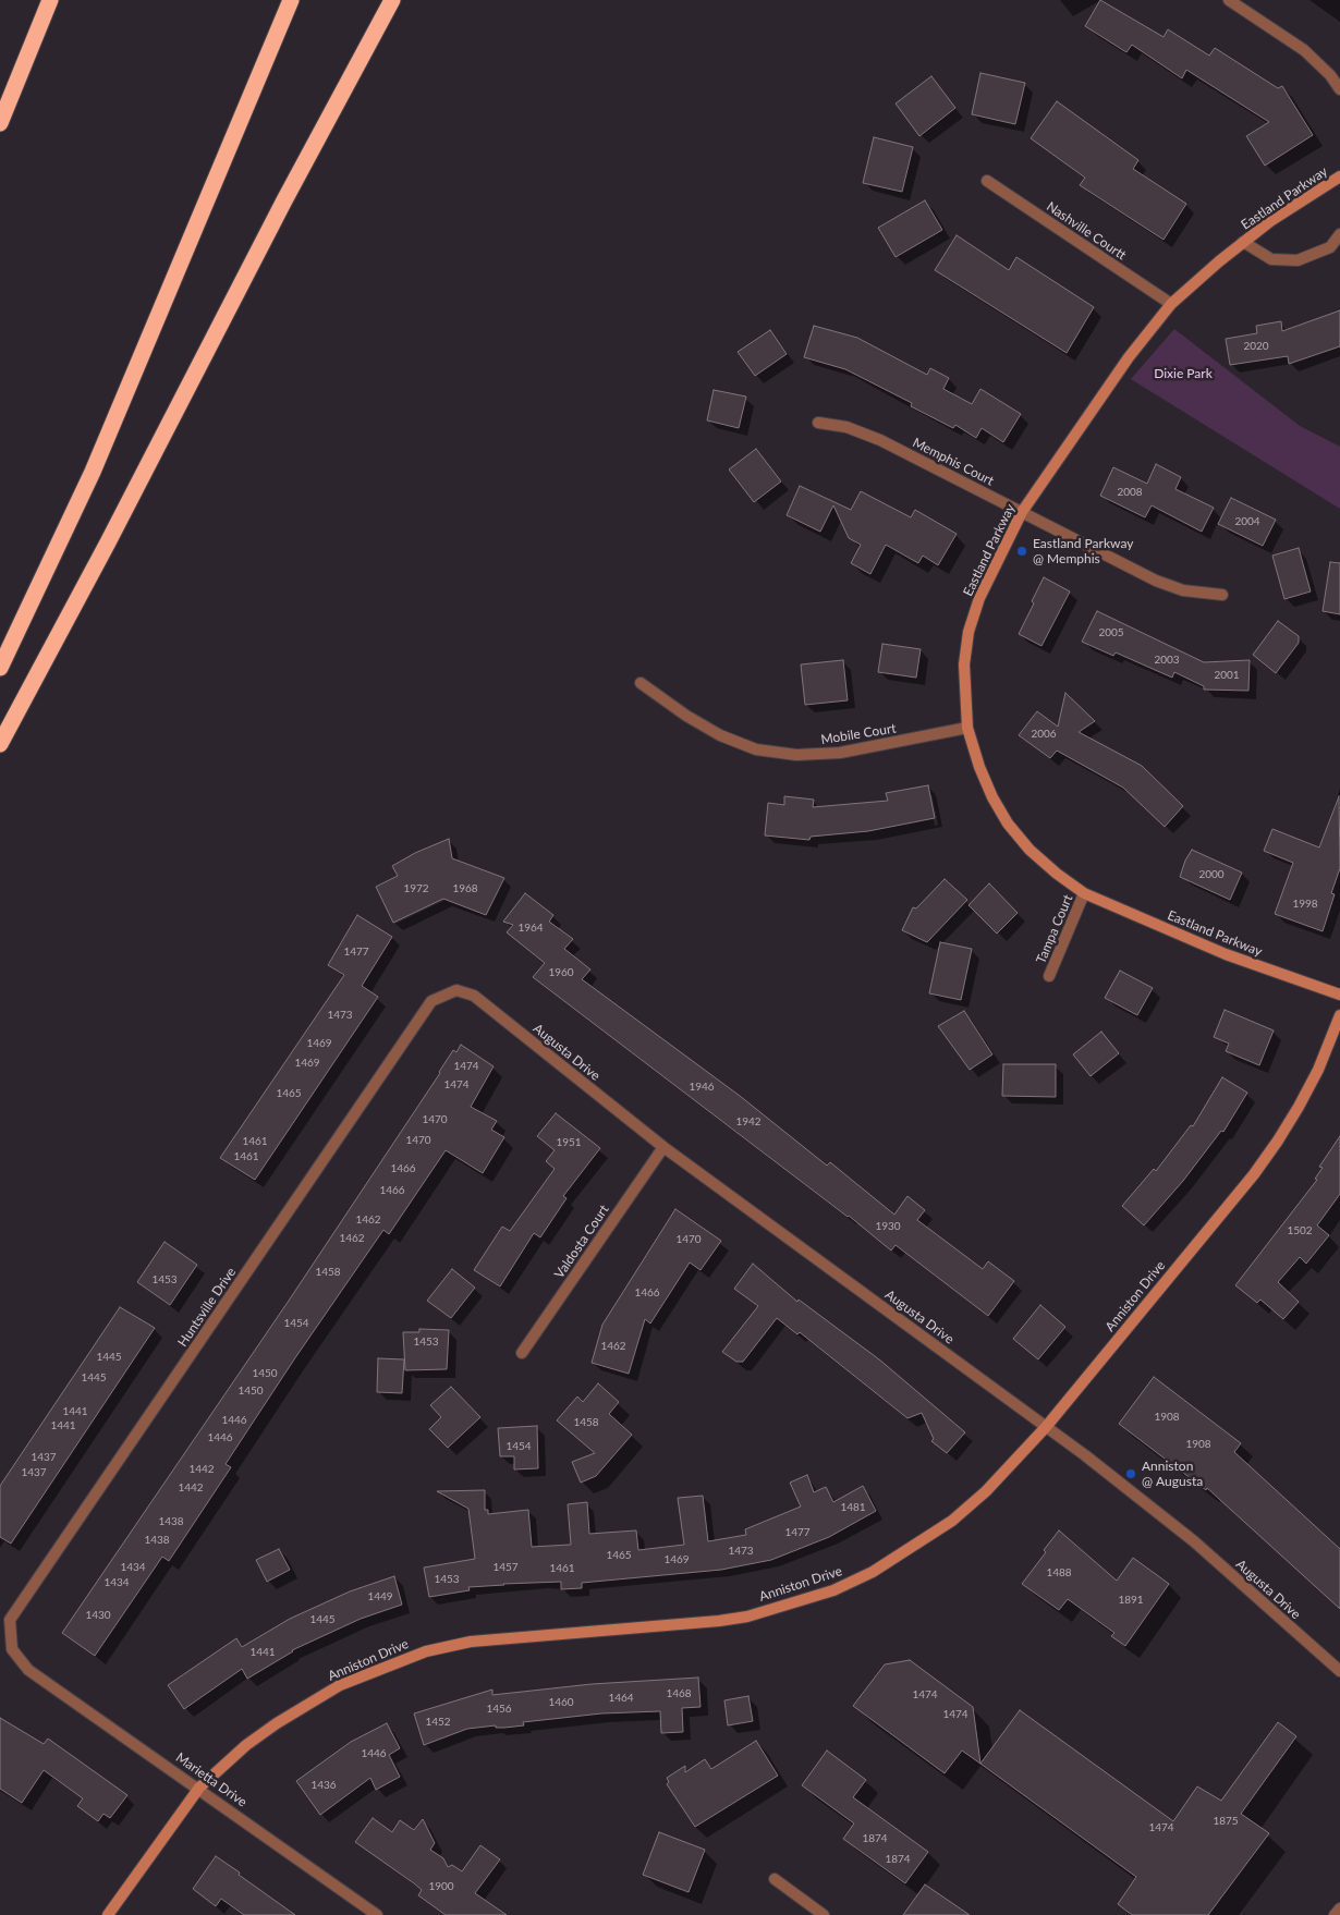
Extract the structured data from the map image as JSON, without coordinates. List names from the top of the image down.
{
  "streets": {
    "street": [
      "Eastland Parkway",
      "Nashville Courtt",
      "Memphis Court",
      "Mobile Court",
      "Tampa Court",
      "Augusta Drive",
      "Valdosta Court",
      "Anniston Drive",
      "Huntsville Drive",
      "Marietta Drive"
    ]
  },
  "crossings": [
    ["Eastland Parkway", "Nashville Courtt"],
    ["Eastland Parkway", "Memphis Court"],
    ["Eastland Parkway", "Mobile Court"],
    ["Eastland Parkway", "Tampa Court"],
    ["Augusta Drive", "Valdosta Court"],
    ["Augusta Drive", "Anniston Drive"],
    ["Augusta Drive", "Huntsville Drive"],
    ["Anniston Drive", "Marietta Drive"],
    ["Huntsville Drive", "Marietta Drive"]
  ],
  "parks": ["Dixie Park"],
  "places": ["Eastland Parkway @ Memphis", "Anniston @ Augusta"],
  "house_numbers": [
    "2020",
    "2008",
    "2004",
    "2005",
    "2003",
    "2001",
    "2006",
    "2000",
    "1972",
    "1968",
    "1998",
    "1964",
    "1477",
    "1960",
    "1473",
    "1469",
    "1469",
    "1474",
    "1474",
    "1946",
    "1465",
    "1470",
    "1942",
    "1470",
    "1461",
    "1951",
    "1461",
    "1466",
    "1466",
    "1462",
    "1930",
    "1502",
    "1462",
    "1470",
    "1458",
    "1453",
    "1466",
    "1454",
    "1453",
    "1462",
    "1445",
    "1450",
    "1445",
    "1450",
    "1441",
    "1908",
    "1446",
    "1458",
    "1441",
    "1446",
    "1908",
    "1454",
    "1437",
    "1442",
    "1437",
    "1442",
    "1481",
    "1438",
    "1477",
    "1438",
    "1473",
    "1465",
    "1469",
    "1434",
    "1457",
    "1461",
    "1488",
    "1453",
    "1434",
    "1449",
    "1891",
    "1430",
    "1445",
    "1441",
    "1468",
    "1474",
    "1464",
    "1460",
    "1456",
    "1474",
    "1452",
    "1446",
    "1436",
    "1875",
    "1474",
    "1874",
    "1874",
    "1900"
  ]
}
